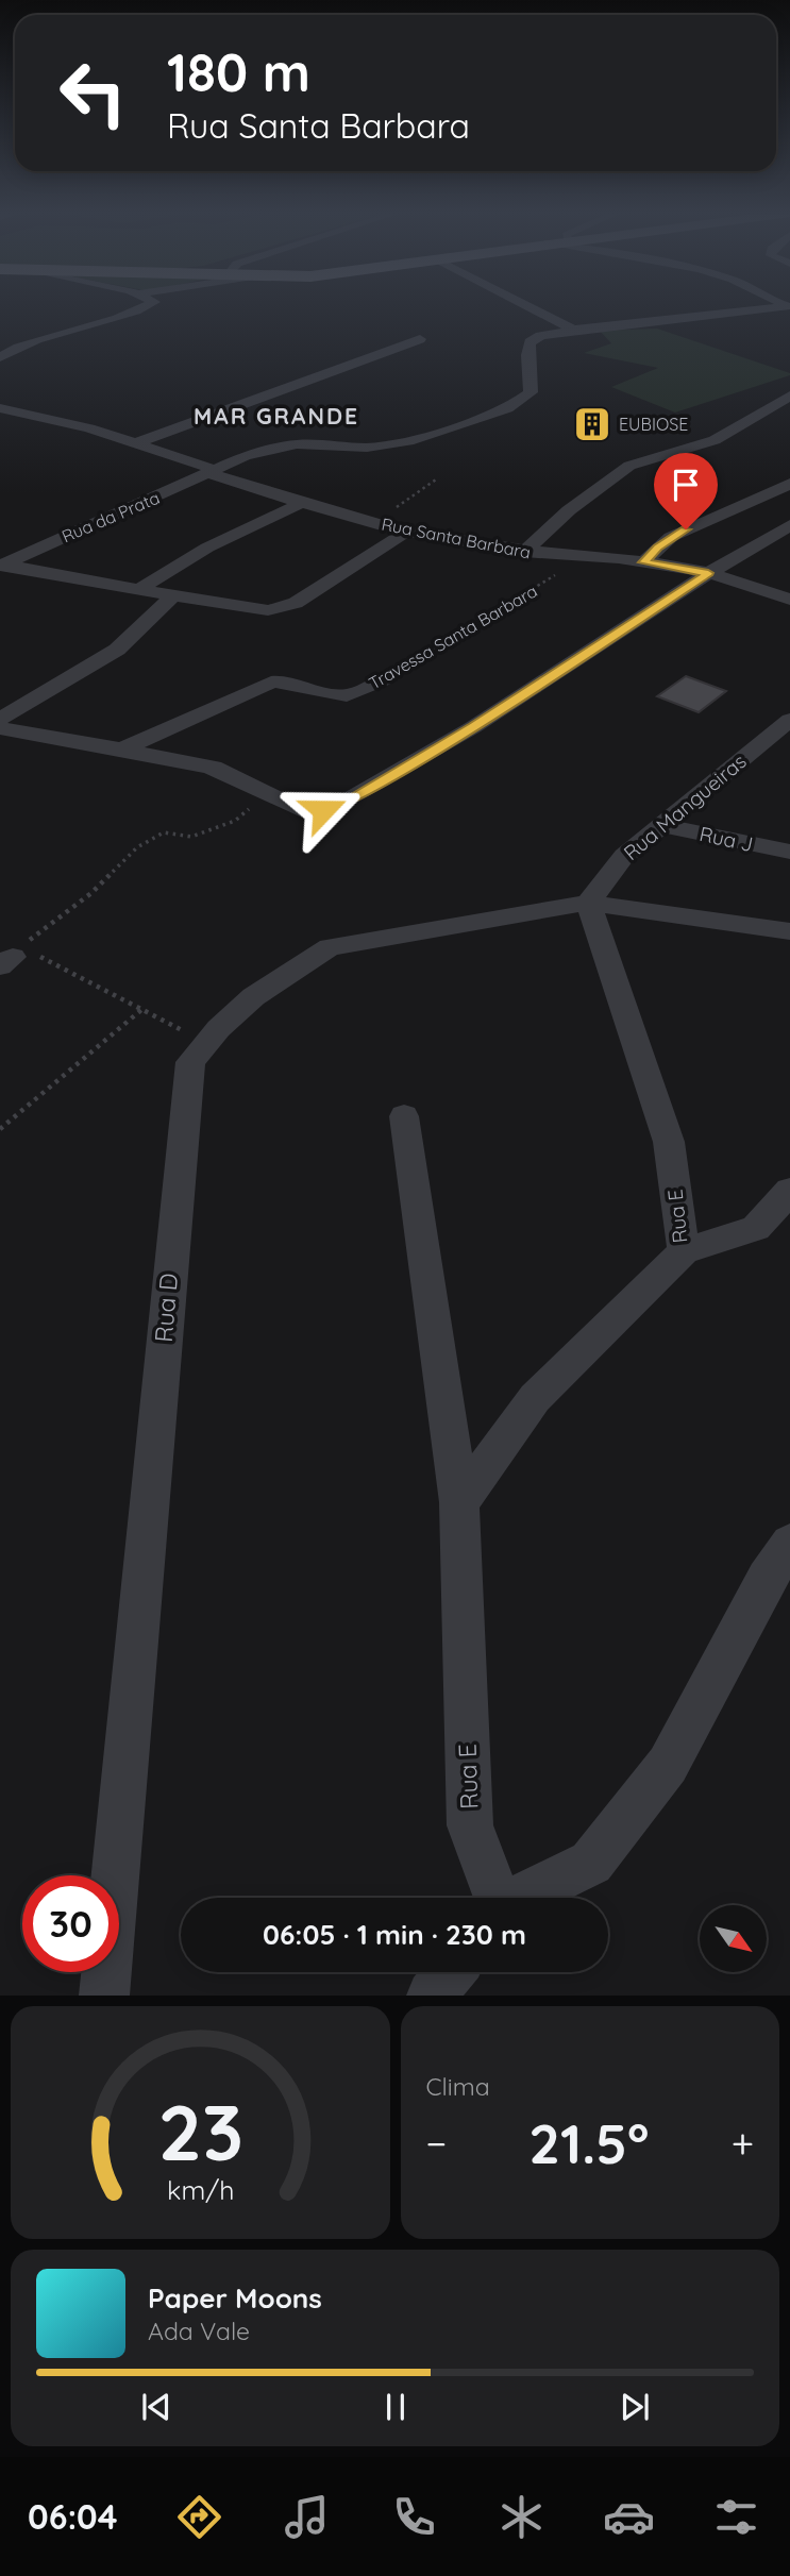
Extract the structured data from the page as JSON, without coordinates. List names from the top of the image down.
{
  "streets": {
    "street": [
      "Rua da Prata",
      "Rua Santa Barbara",
      "Travessa Santa Barbara",
      "Rua Mangueiras",
      "Rua J",
      "Rua E",
      "Rua D"
    ]
  },
  "crossings": [
    ["Rua da Prata", "Rua Santa Barbara"],
    ["Rua Santa Barbara", "Travessa Santa Barbara"],
    ["Rua Mangueiras", "Rua J"],
    ["Rua Mangueiras", "Rua E"],
    ["Rua Mangueiras", "Rua D"],
    ["Rua E", "Rua D"]
  ],
  "districts": ["MAR GRANDE"],
  "places": {
    "building": ["EUBIOSE"]
  },
  "north": "bottom right",
  "page": {
    "turn": ["180 m", "Rua Santa Barbara"],
    "limit": "30",
    "trip": "06:05 · 1 min · 230 m",
    "tile": "Clima",
    "heat": ["−", "21.5°", "+"],
    "song": ["Paper Moons", "Ada Vale"],
    "tabs": "06:04",
    "gauge": ["23", "km/h"]
  }
}
